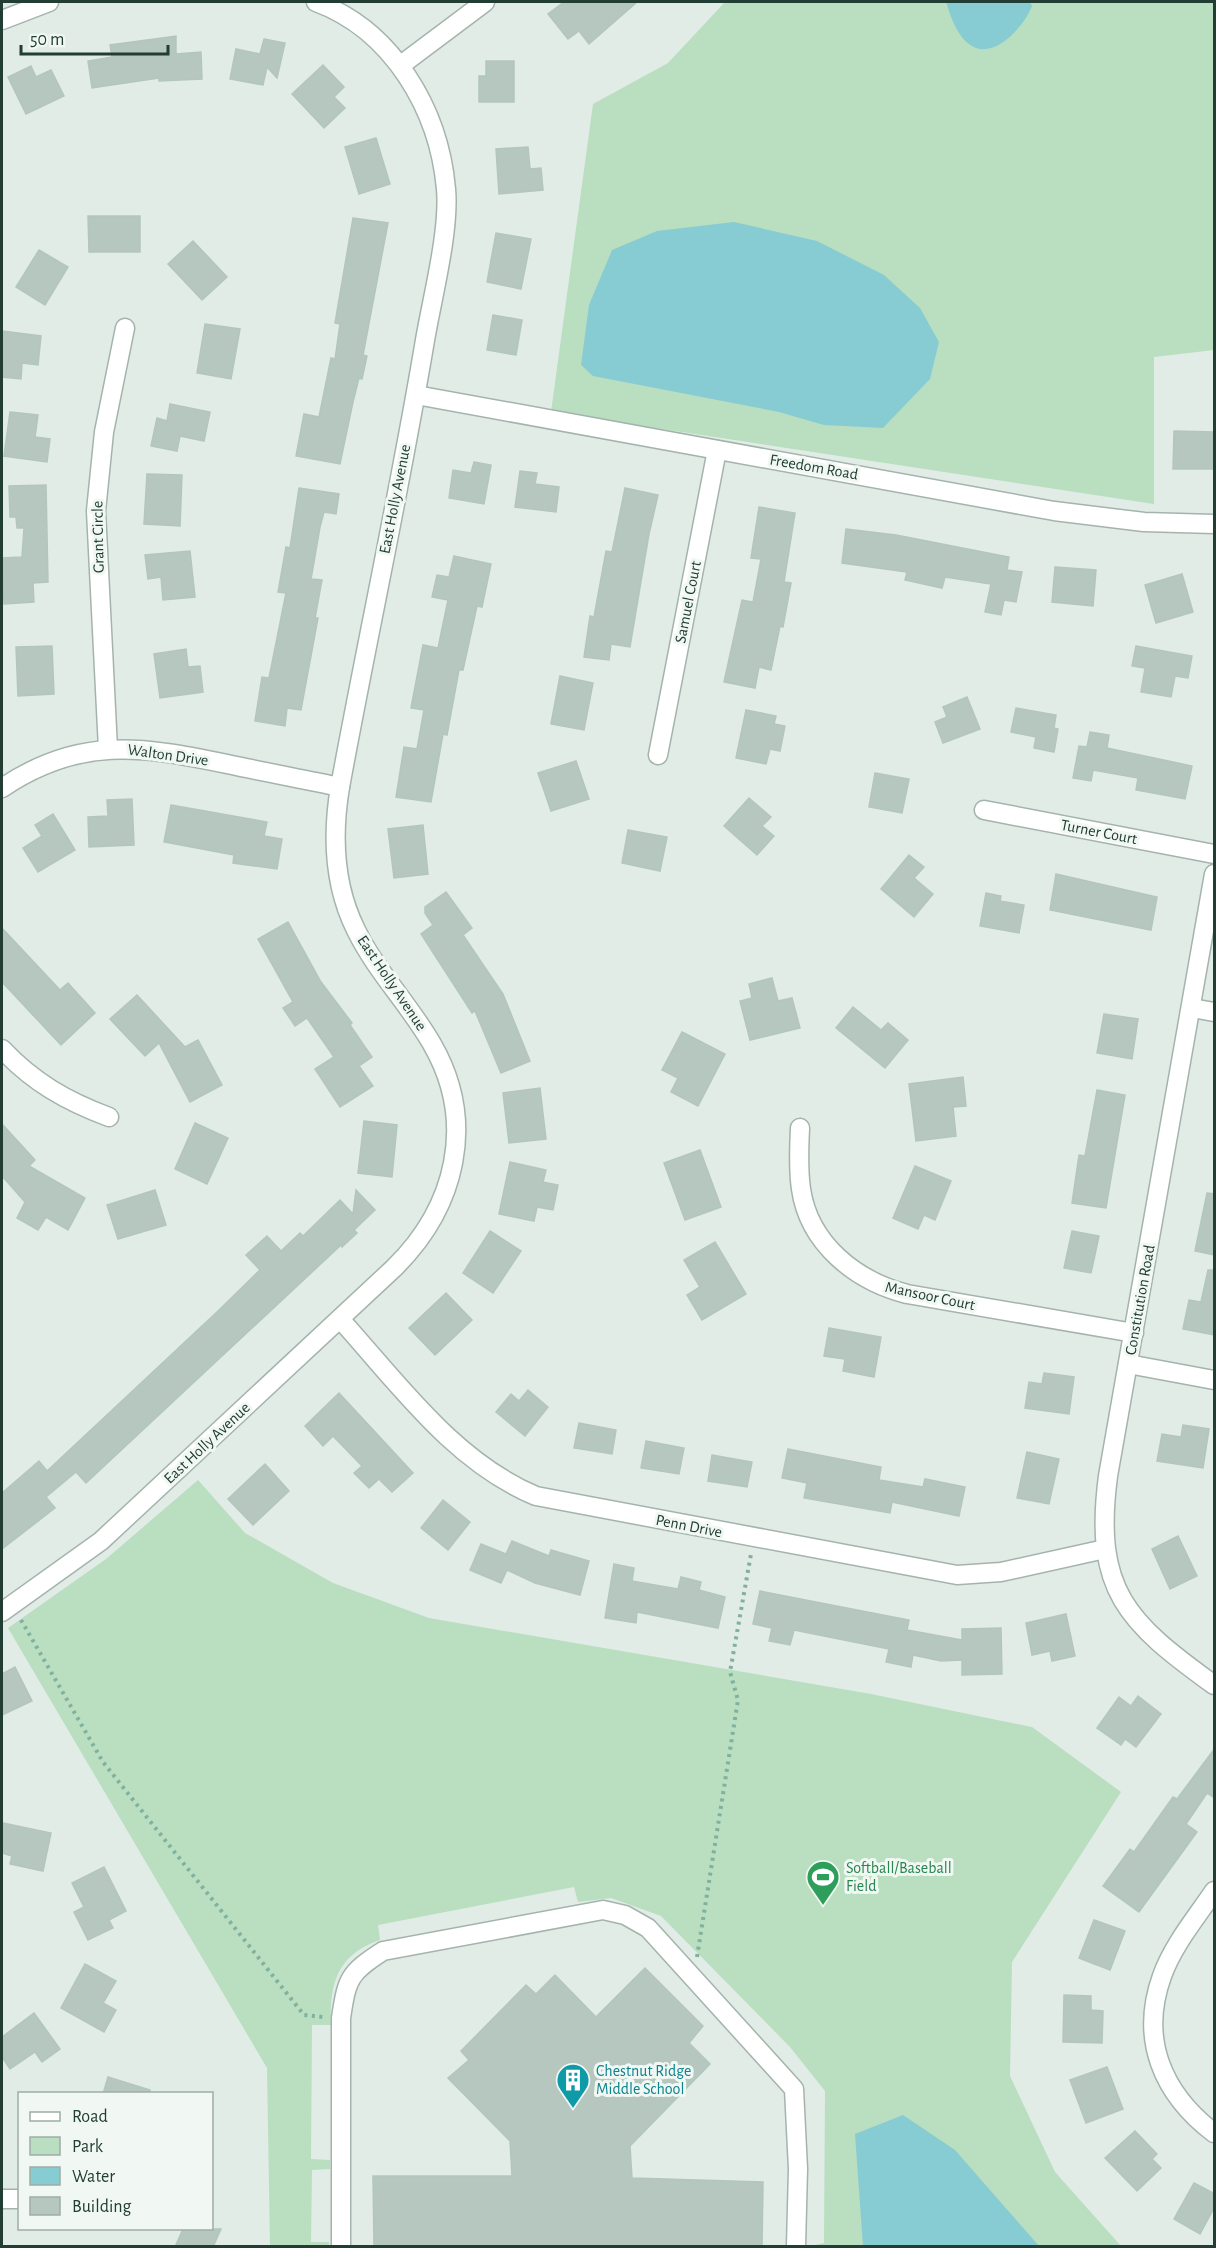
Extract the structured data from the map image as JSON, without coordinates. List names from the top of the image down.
{
  "streets": {
    "street": [
      "Freedom Road",
      "East Holly Avenue",
      "Grant Circle",
      "Samuel Court",
      "Walton Drive",
      "Turner Court",
      "Mansoor Court",
      "Constitution Road",
      "Penn Drive"
    ]
  },
  "crossings": [
    ["Freedom Road", "East Holly Avenue"],
    ["Freedom Road", "Samuel Court"],
    ["East Holly Avenue", "Walton Drive"],
    ["East Holly Avenue", "Penn Drive"],
    ["Grant Circle", "Walton Drive"],
    ["Mansoor Court", "Constitution Road"],
    ["Constitution Road", "Penn Drive"]
  ],
  "places": {
    "sports": ["Softball/Baseball Field"],
    "building": ["Chestnut Ridge Middle School"]
  },
  "legend": [
    "Road",
    "Park",
    "Water",
    "Building"
  ],
  "scale_bar": "50 m"
}
